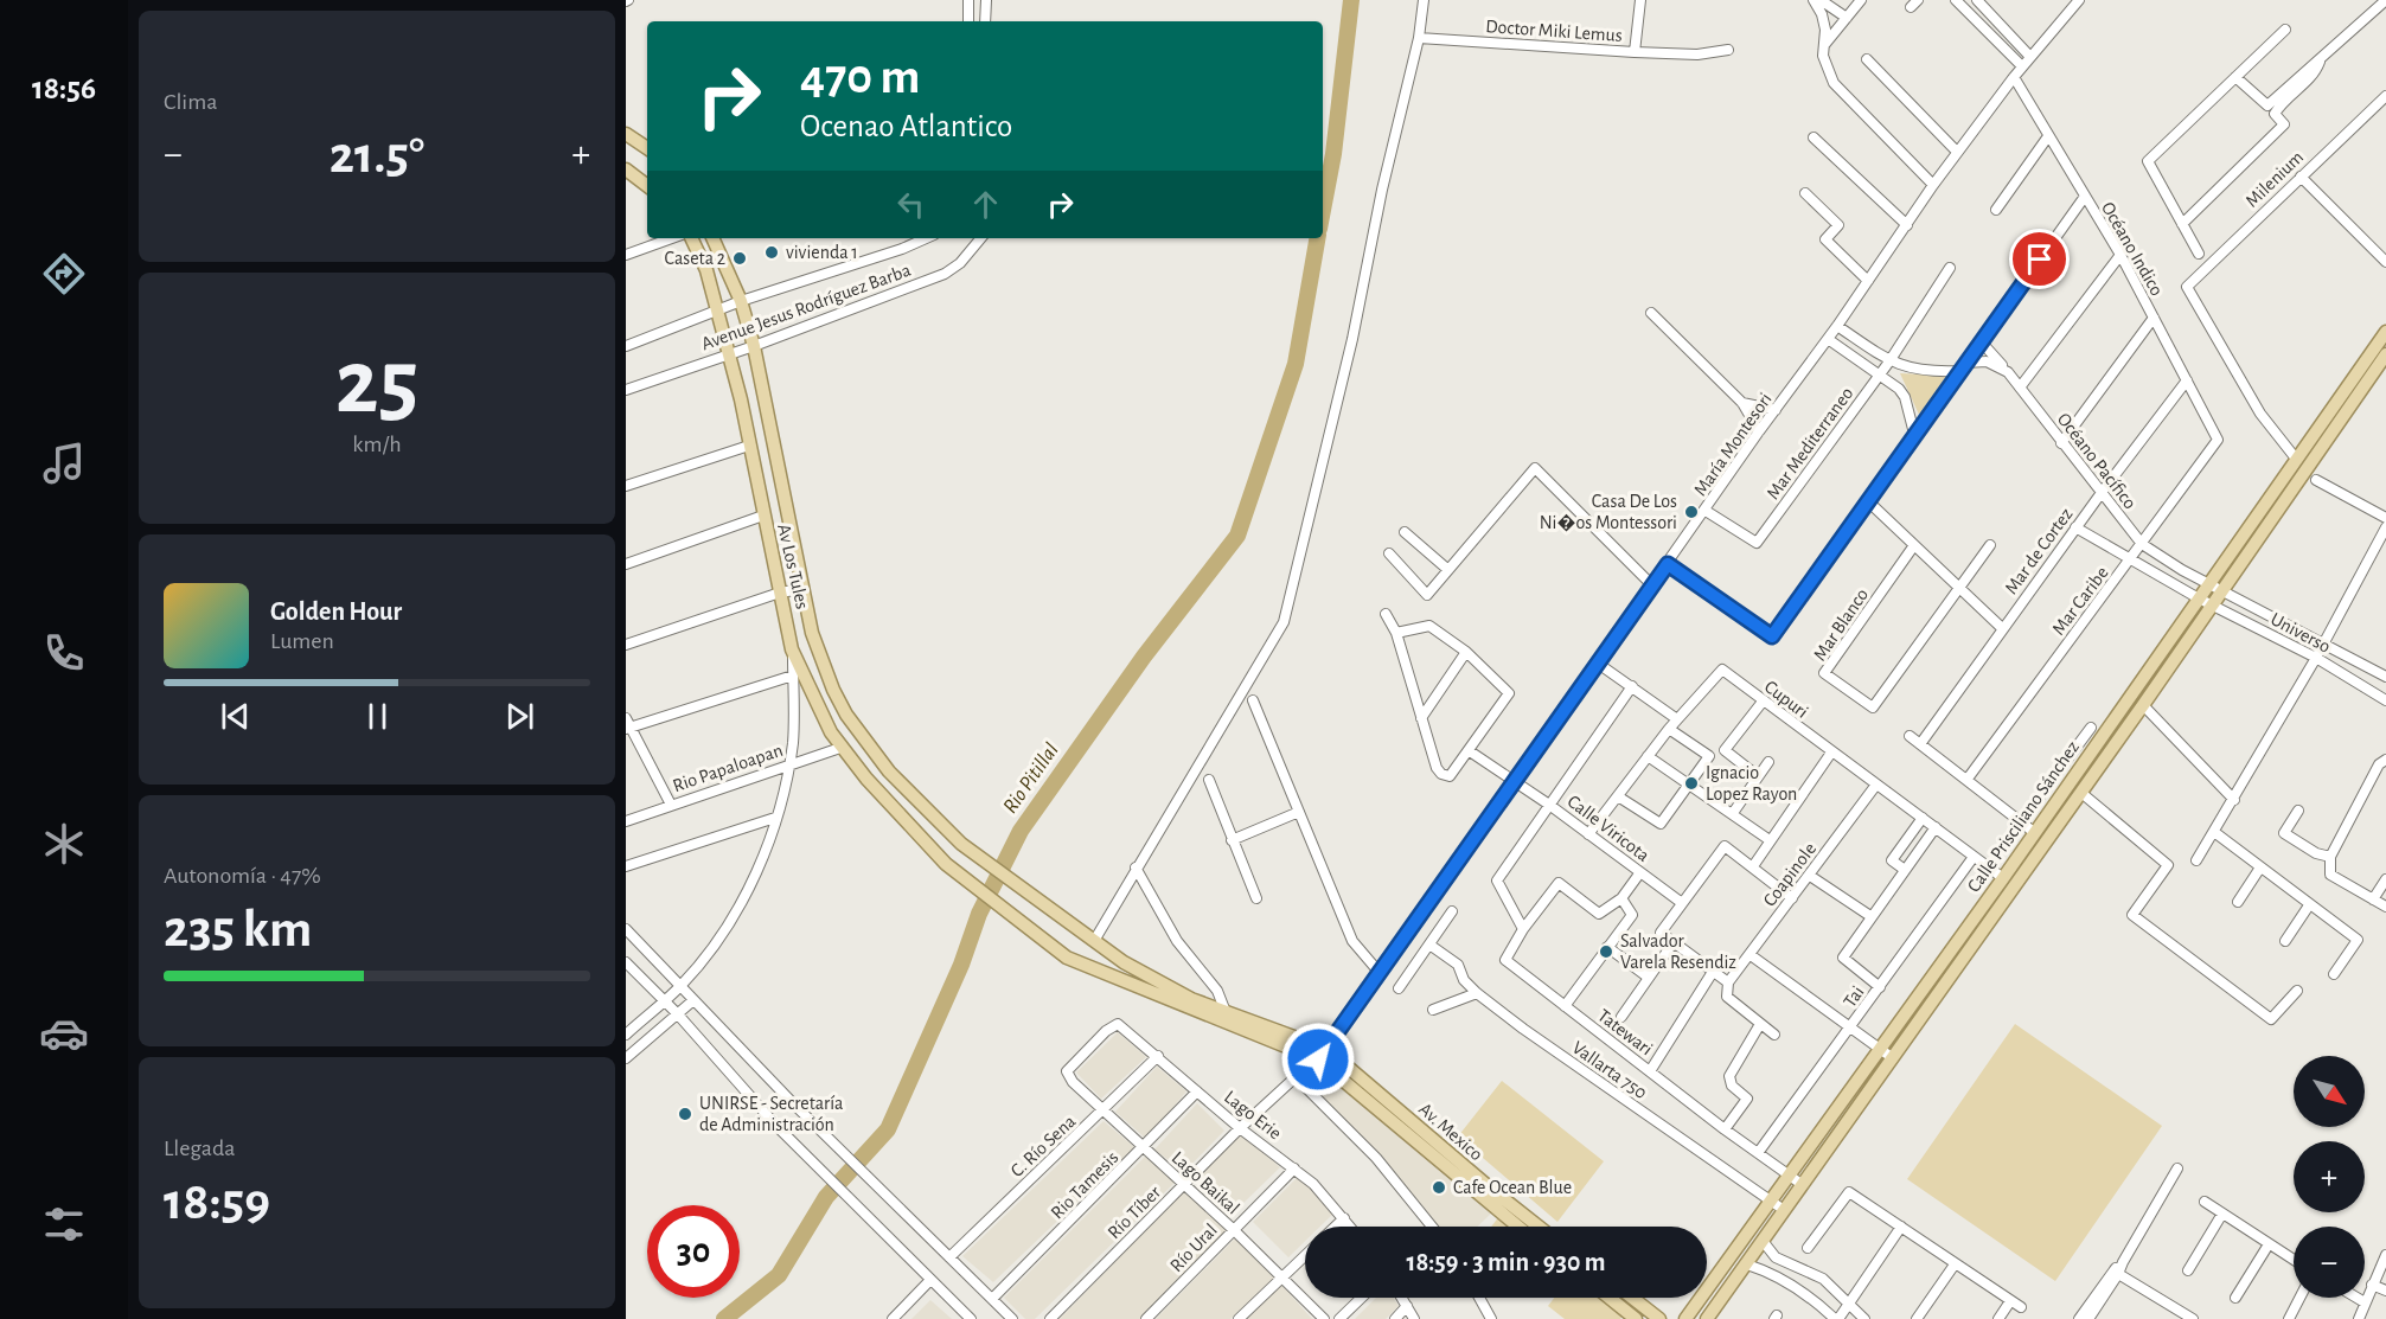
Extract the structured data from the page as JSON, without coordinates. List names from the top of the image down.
{
  "streets": {
    "main road": ["Av Los Tules", "Calle Prisciliano Sánchez", "Av. Mexico"],
    "street": [
      "Doctor Miki Lemus",
      "Milenium",
      "Océano Indico",
      "Avenue Jesus Rodríguez Barba",
      "Mar Mediterraneo",
      "María Montesori",
      "Océano Pacífico",
      "Mar de Cortez",
      "Mar Caribe",
      "Mar Blanco",
      "Universo",
      "Cupuri",
      "Rio Papaloapan",
      "Calle Viricota",
      "Coapinole",
      "Tai",
      "Tatewari",
      "Vallarta 750",
      "Lago Erie",
      "C. Río Sena",
      "Lago Baikal",
      "Rio Tamesis",
      "Río Tíber",
      "Río Ural"
    ]
  },
  "crossings": [
    ["Milenium", "Calle Prisciliano Sánchez"],
    ["Océano Indico", "María Montesori"],
    ["Océano Indico", "Mar de Cortez"],
    ["Océano Indico", "Mar Caribe"],
    ["Avenue Jesus Rodríguez Barba", "Av Los Tules"],
    ["Mar Mediterraneo", "María Montesori"],
    ["María Montesori", "Av Los Tules"],
    ["María Montesori", "Calle Viricota"],
    ["María Montesori", "Lago Erie"],
    ["María Montesori", "Av. Mexico"],
    ["María Montesori", "Río Tíber"],
    ["Océano Pacífico", "Mar de Cortez"],
    ["Océano Pacífico", "Mar Caribe"],
    ["Océano Pacífico", "Universo"],
    ["Océano Pacífico", "Calle Prisciliano Sánchez"],
    ["Av Los Tules", "Rio Papaloapan"],
    ["Av Los Tules", "Av. Mexico"],
    ["Universo", "Calle Prisciliano Sánchez"],
    ["Cupuri", "Calle Prisciliano Sánchez"],
    ["Cupuri", "Calle Viricota"],
    ["Cupuri", "Coapinole"],
    ["Cupuri", "Tai"],
    ["Calle Prisciliano Sánchez", "Tatewari"],
    ["Calle Prisciliano Sánchez", "Vallarta 750"],
    ["Tai", "Tatewari"],
    ["Lago Erie", "C. Río Sena"],
    ["Lago Erie", "Lago Baikal"],
    ["Lago Erie", "Rio Tamesis"],
    ["Lago Erie", "Río Tíber"],
    ["Lago Erie", "Río Ural"],
    ["C. Río Sena", "Lago Baikal"],
    ["Lago Baikal", "Rio Tamesis"],
    ["Lago Baikal", "Río Tíber"],
    ["Lago Baikal", "Río Ural"]
  ],
  "water": ["Rio Pitillal"],
  "places": [
    "vivienda 1",
    "Caseta 2",
    "Casa De Los Ni�os Montessori",
    "Ignacio Lopez Rayon",
    "Salvador Varela Resendiz",
    "UNIRSE - Secretaría de Administración",
    "Cafe Ocean Blue"
  ],
  "north": "bottom right",
  "page": {
    "tabs": "18:56",
    "tile": [
      "Clima",
      ["25", "km/h"],
      ["Autonomía · 47%", "235 km"],
      ["Llegada", "18:59"]
    ],
    "turn": ["470 m", "Ocenao Atlantico"],
    "heat": ["−", "21.5°", "+"],
    "song": ["Golden Hour", "Lumen"],
    "map_buttons": ["+", "−"],
    "limit": "30",
    "trip": "18:59 · 3 min · 930 m"
  }
}
